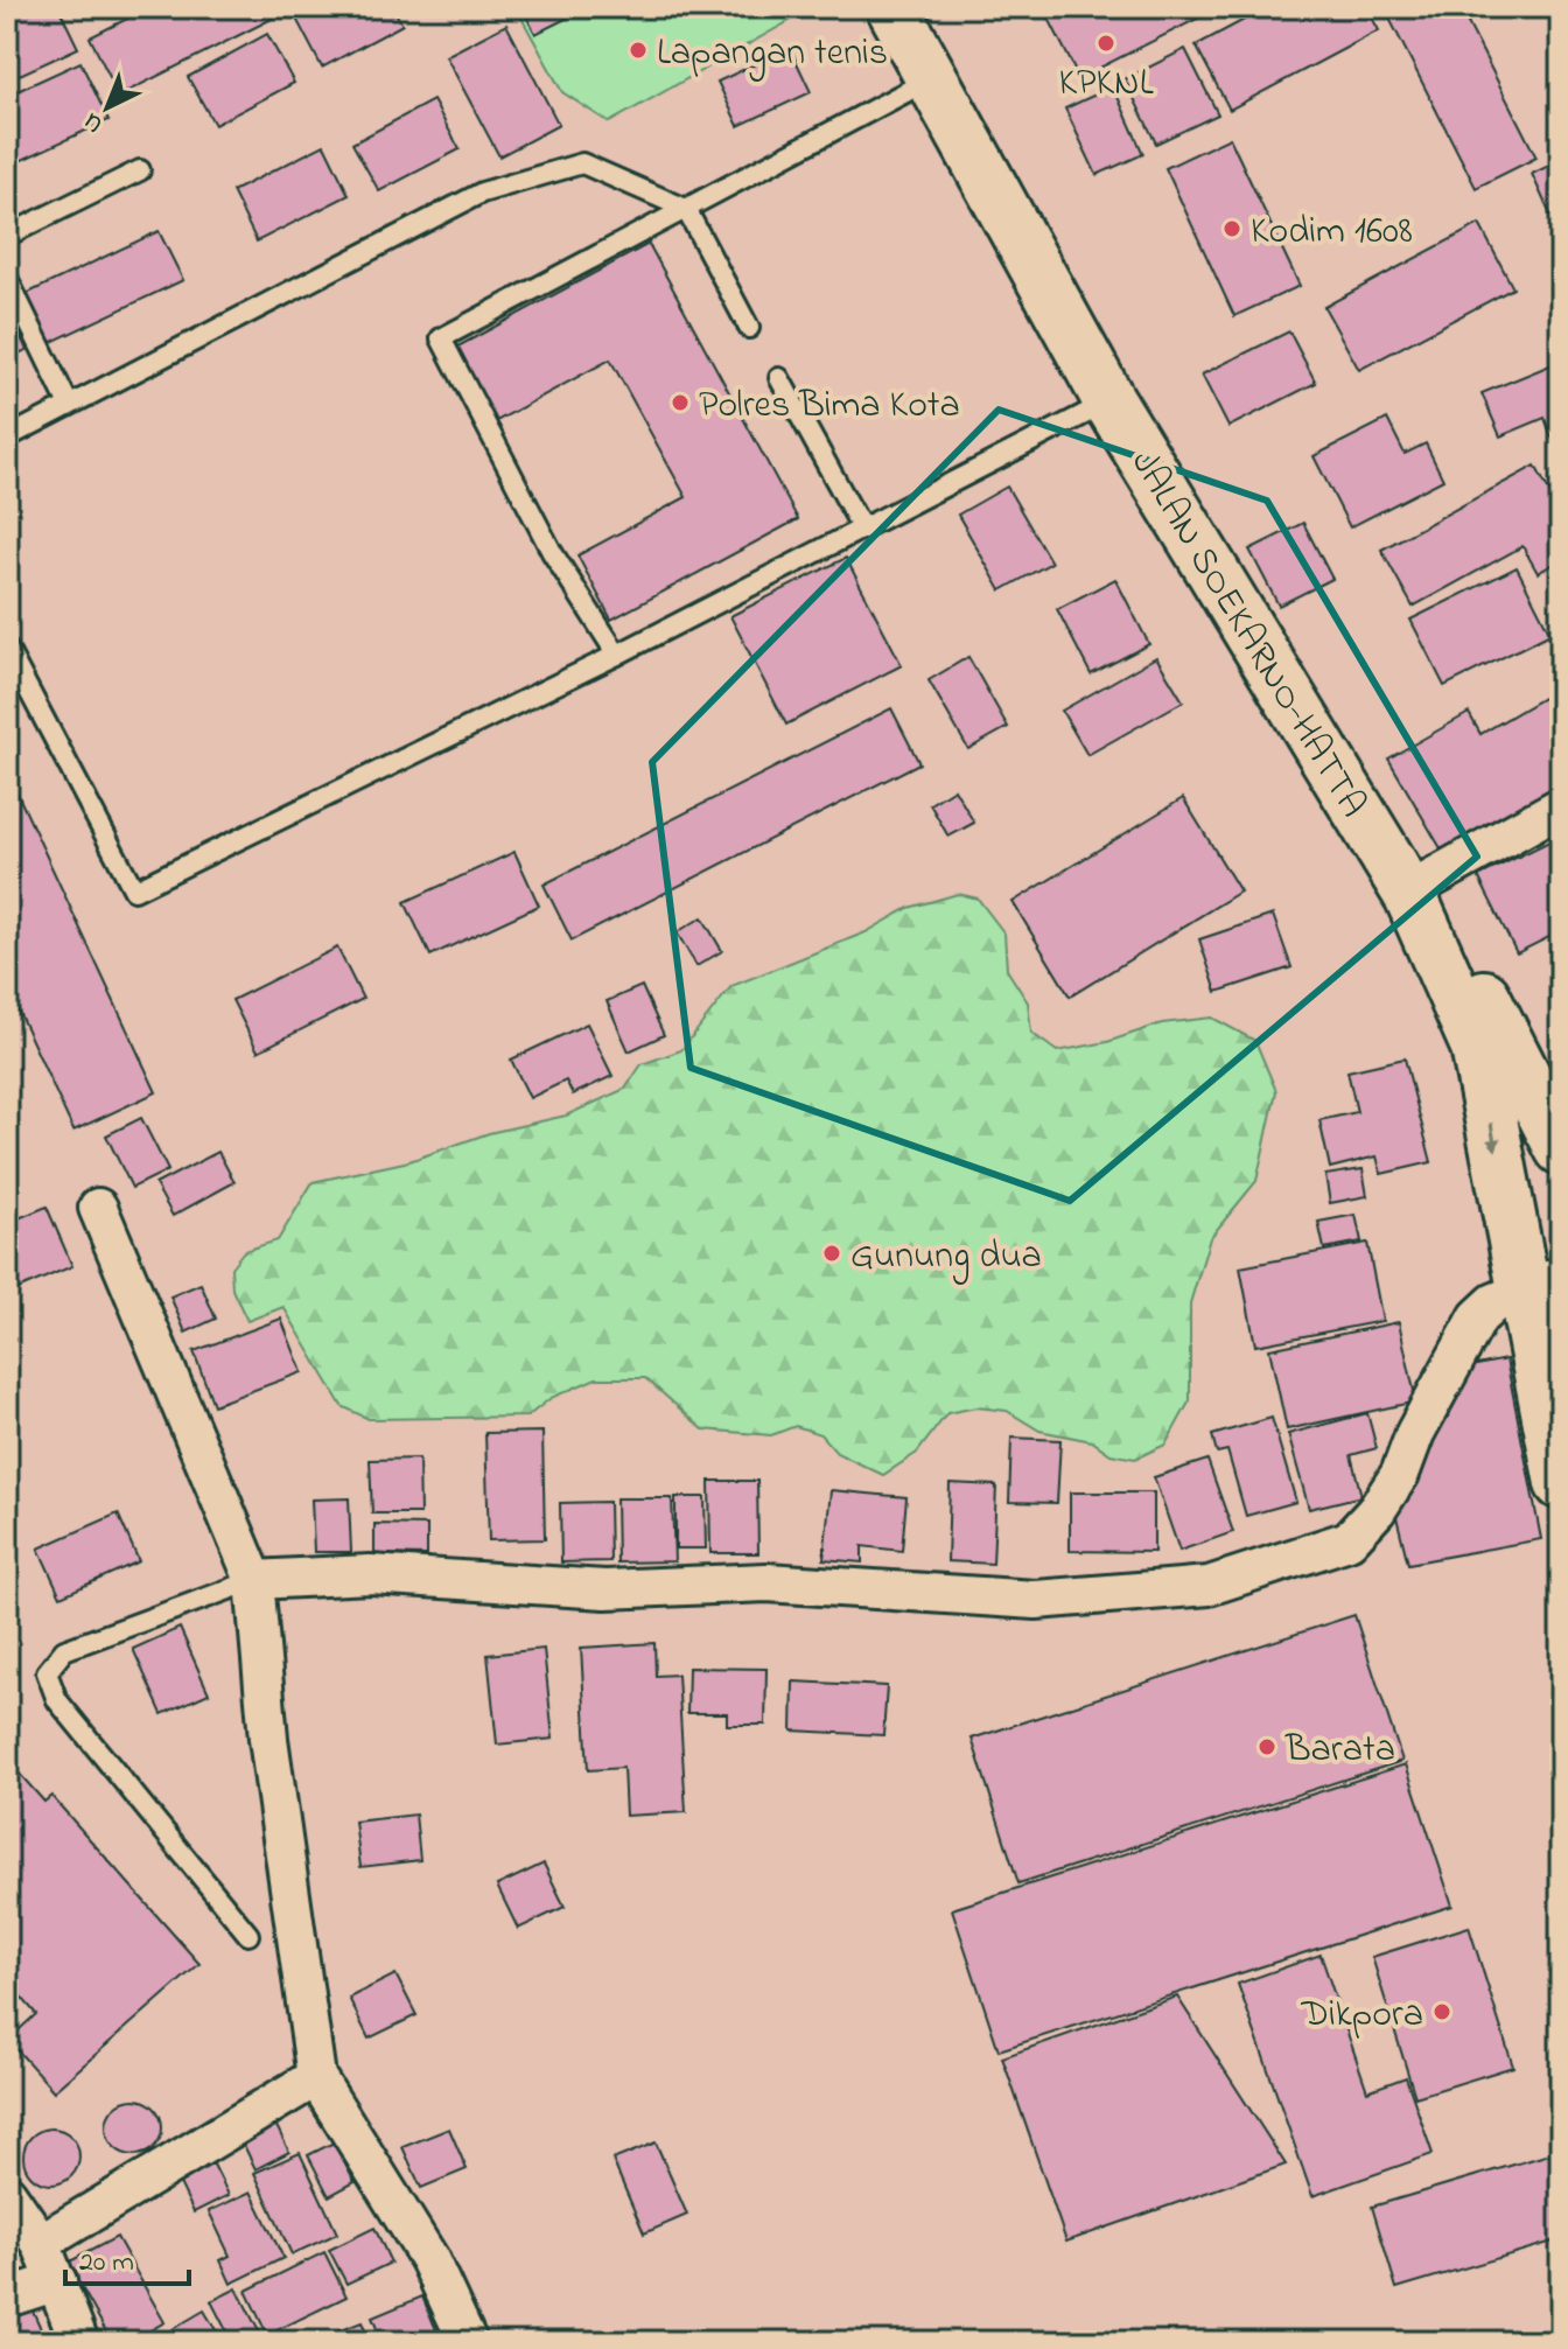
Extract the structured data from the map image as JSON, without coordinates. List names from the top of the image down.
{
  "streets": {
    "highway": ["JALAN SOEKARNO-HATTA"]
  },
  "places": [
    "KPKNL",
    "Lapangan tenis",
    "Kodim 1608",
    "Polres Bima Kota",
    "Gunung dua",
    "Barata",
    "Dikpora"
  ],
  "scale_bar": "20 m",
  "north": "bottom left"
}
